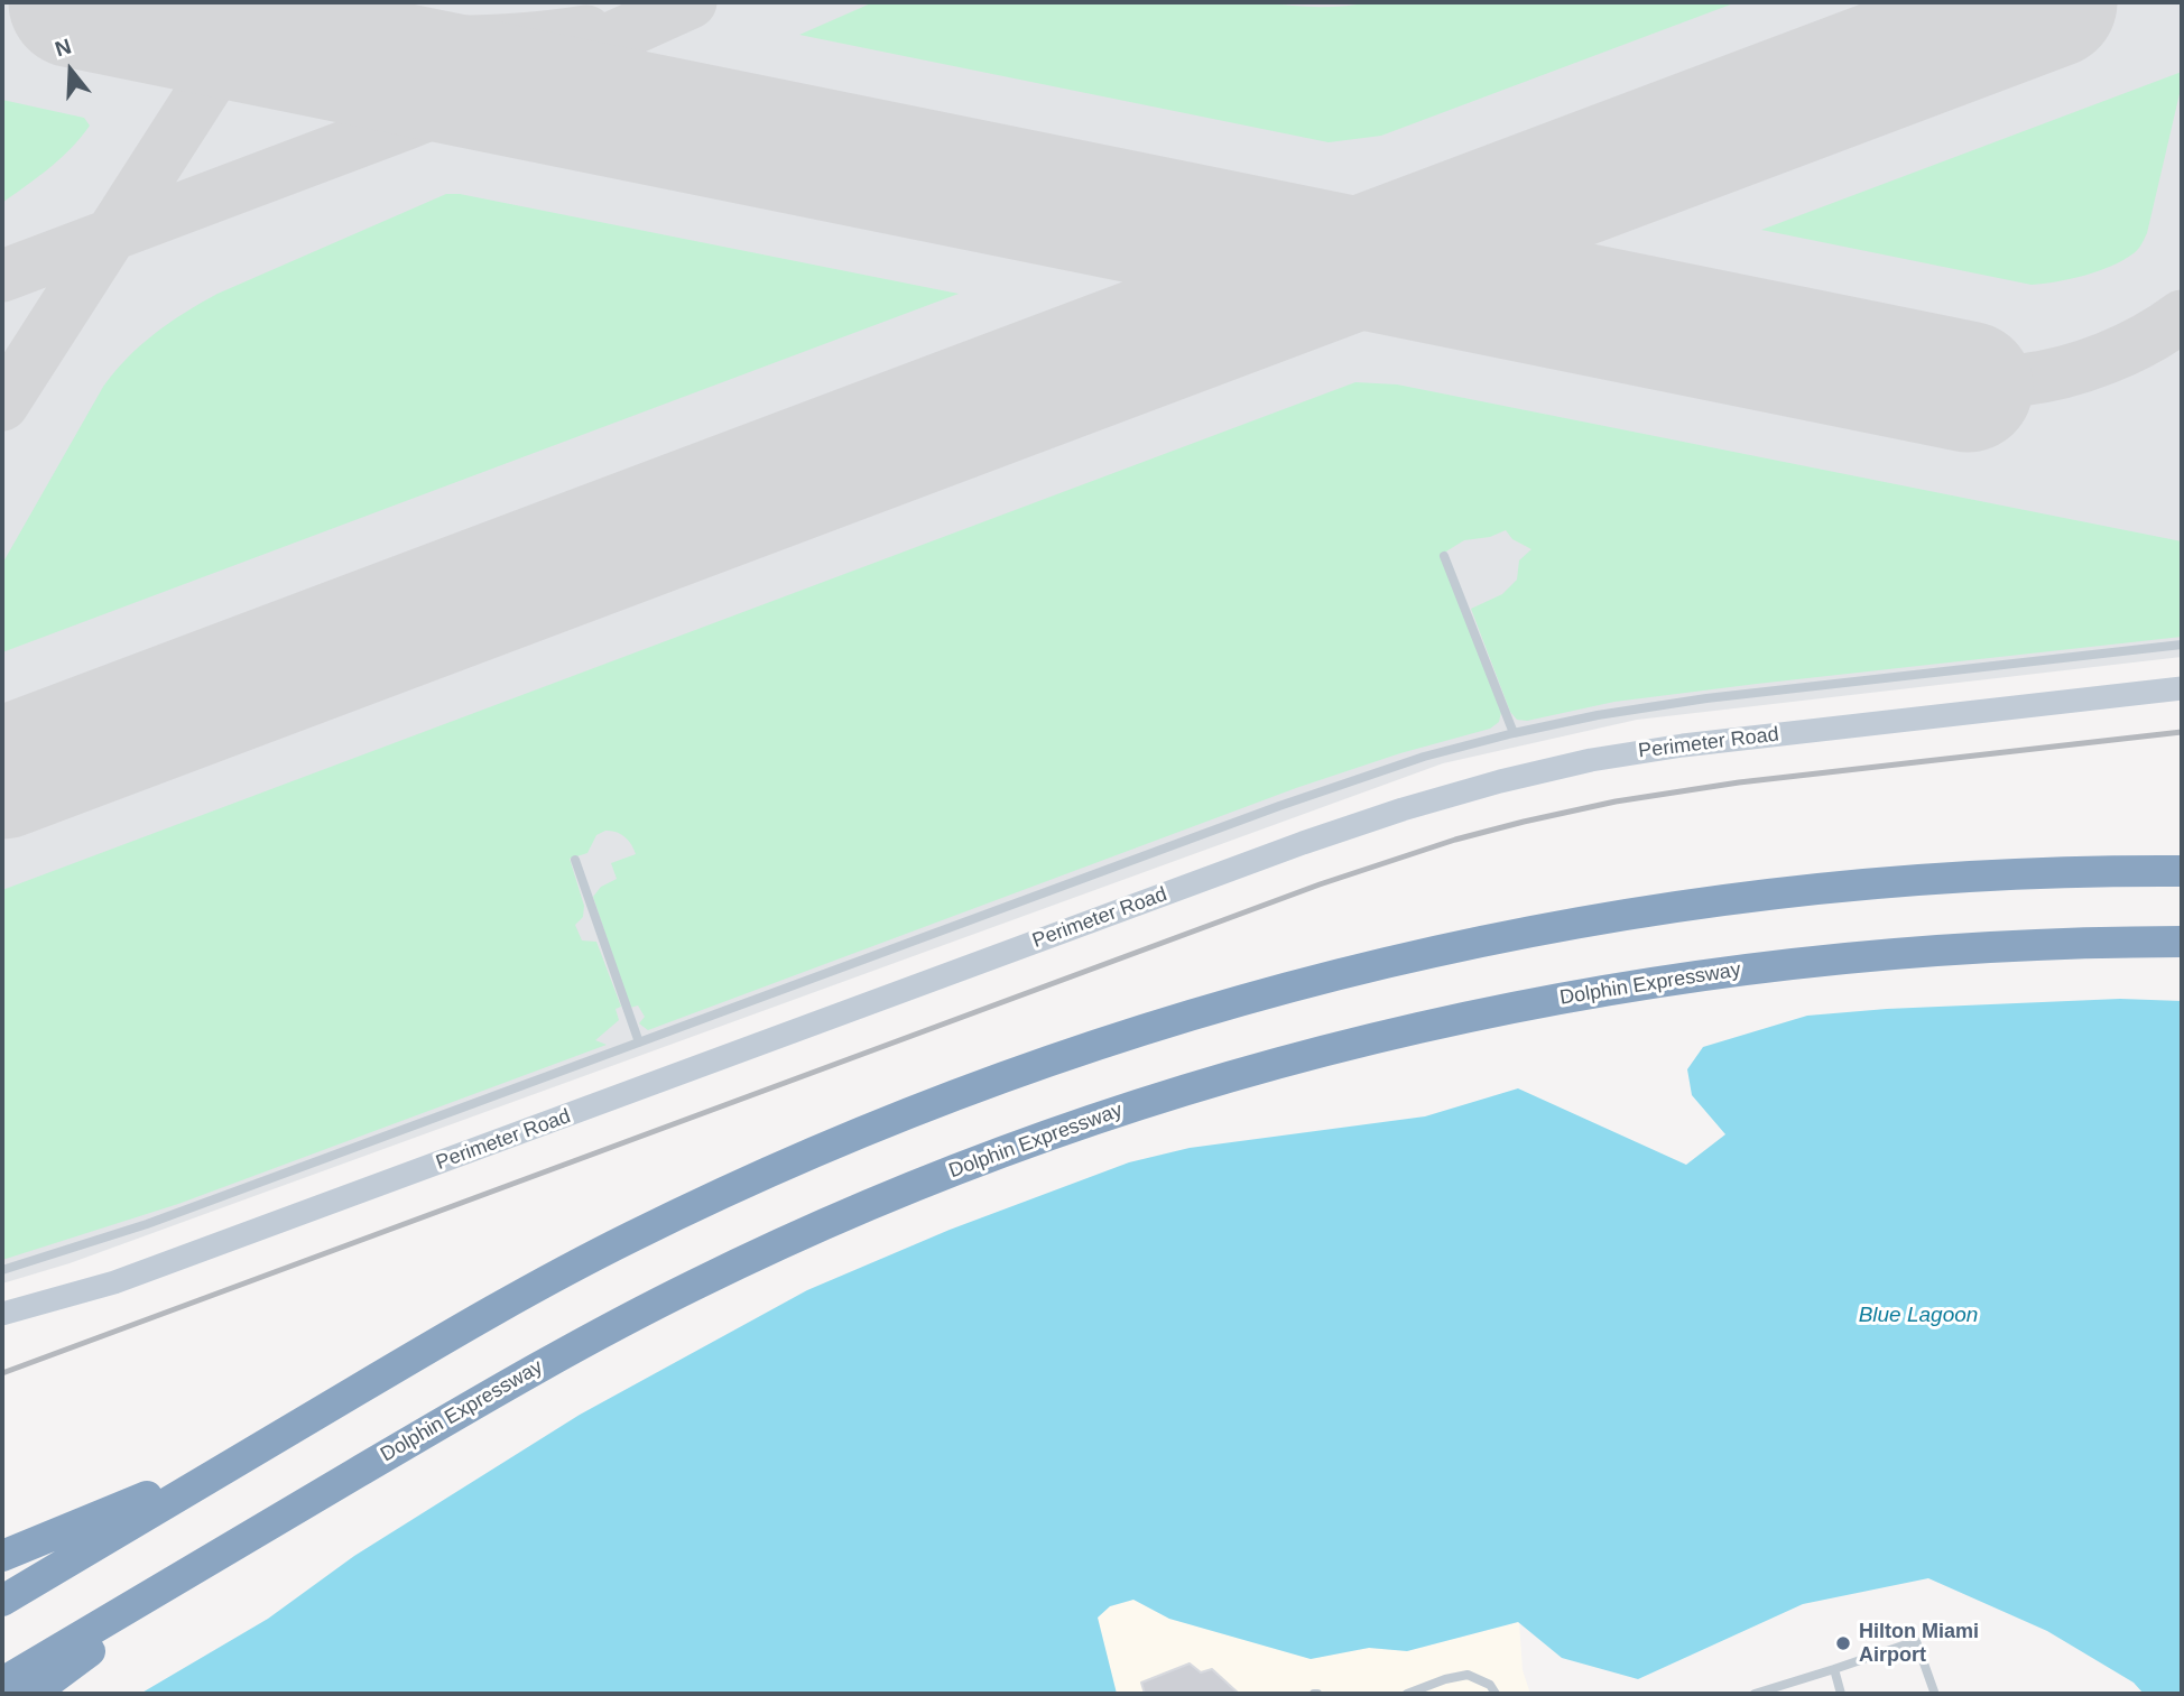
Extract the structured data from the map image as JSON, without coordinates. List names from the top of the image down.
{
  "streets": {
    "highway": ["Dolphin Expressway"],
    "street": ["Perimeter Road"]
  },
  "water": ["Blue Lagoon"],
  "places": ["Hilton Miami Airport"],
  "north": "top"
}
